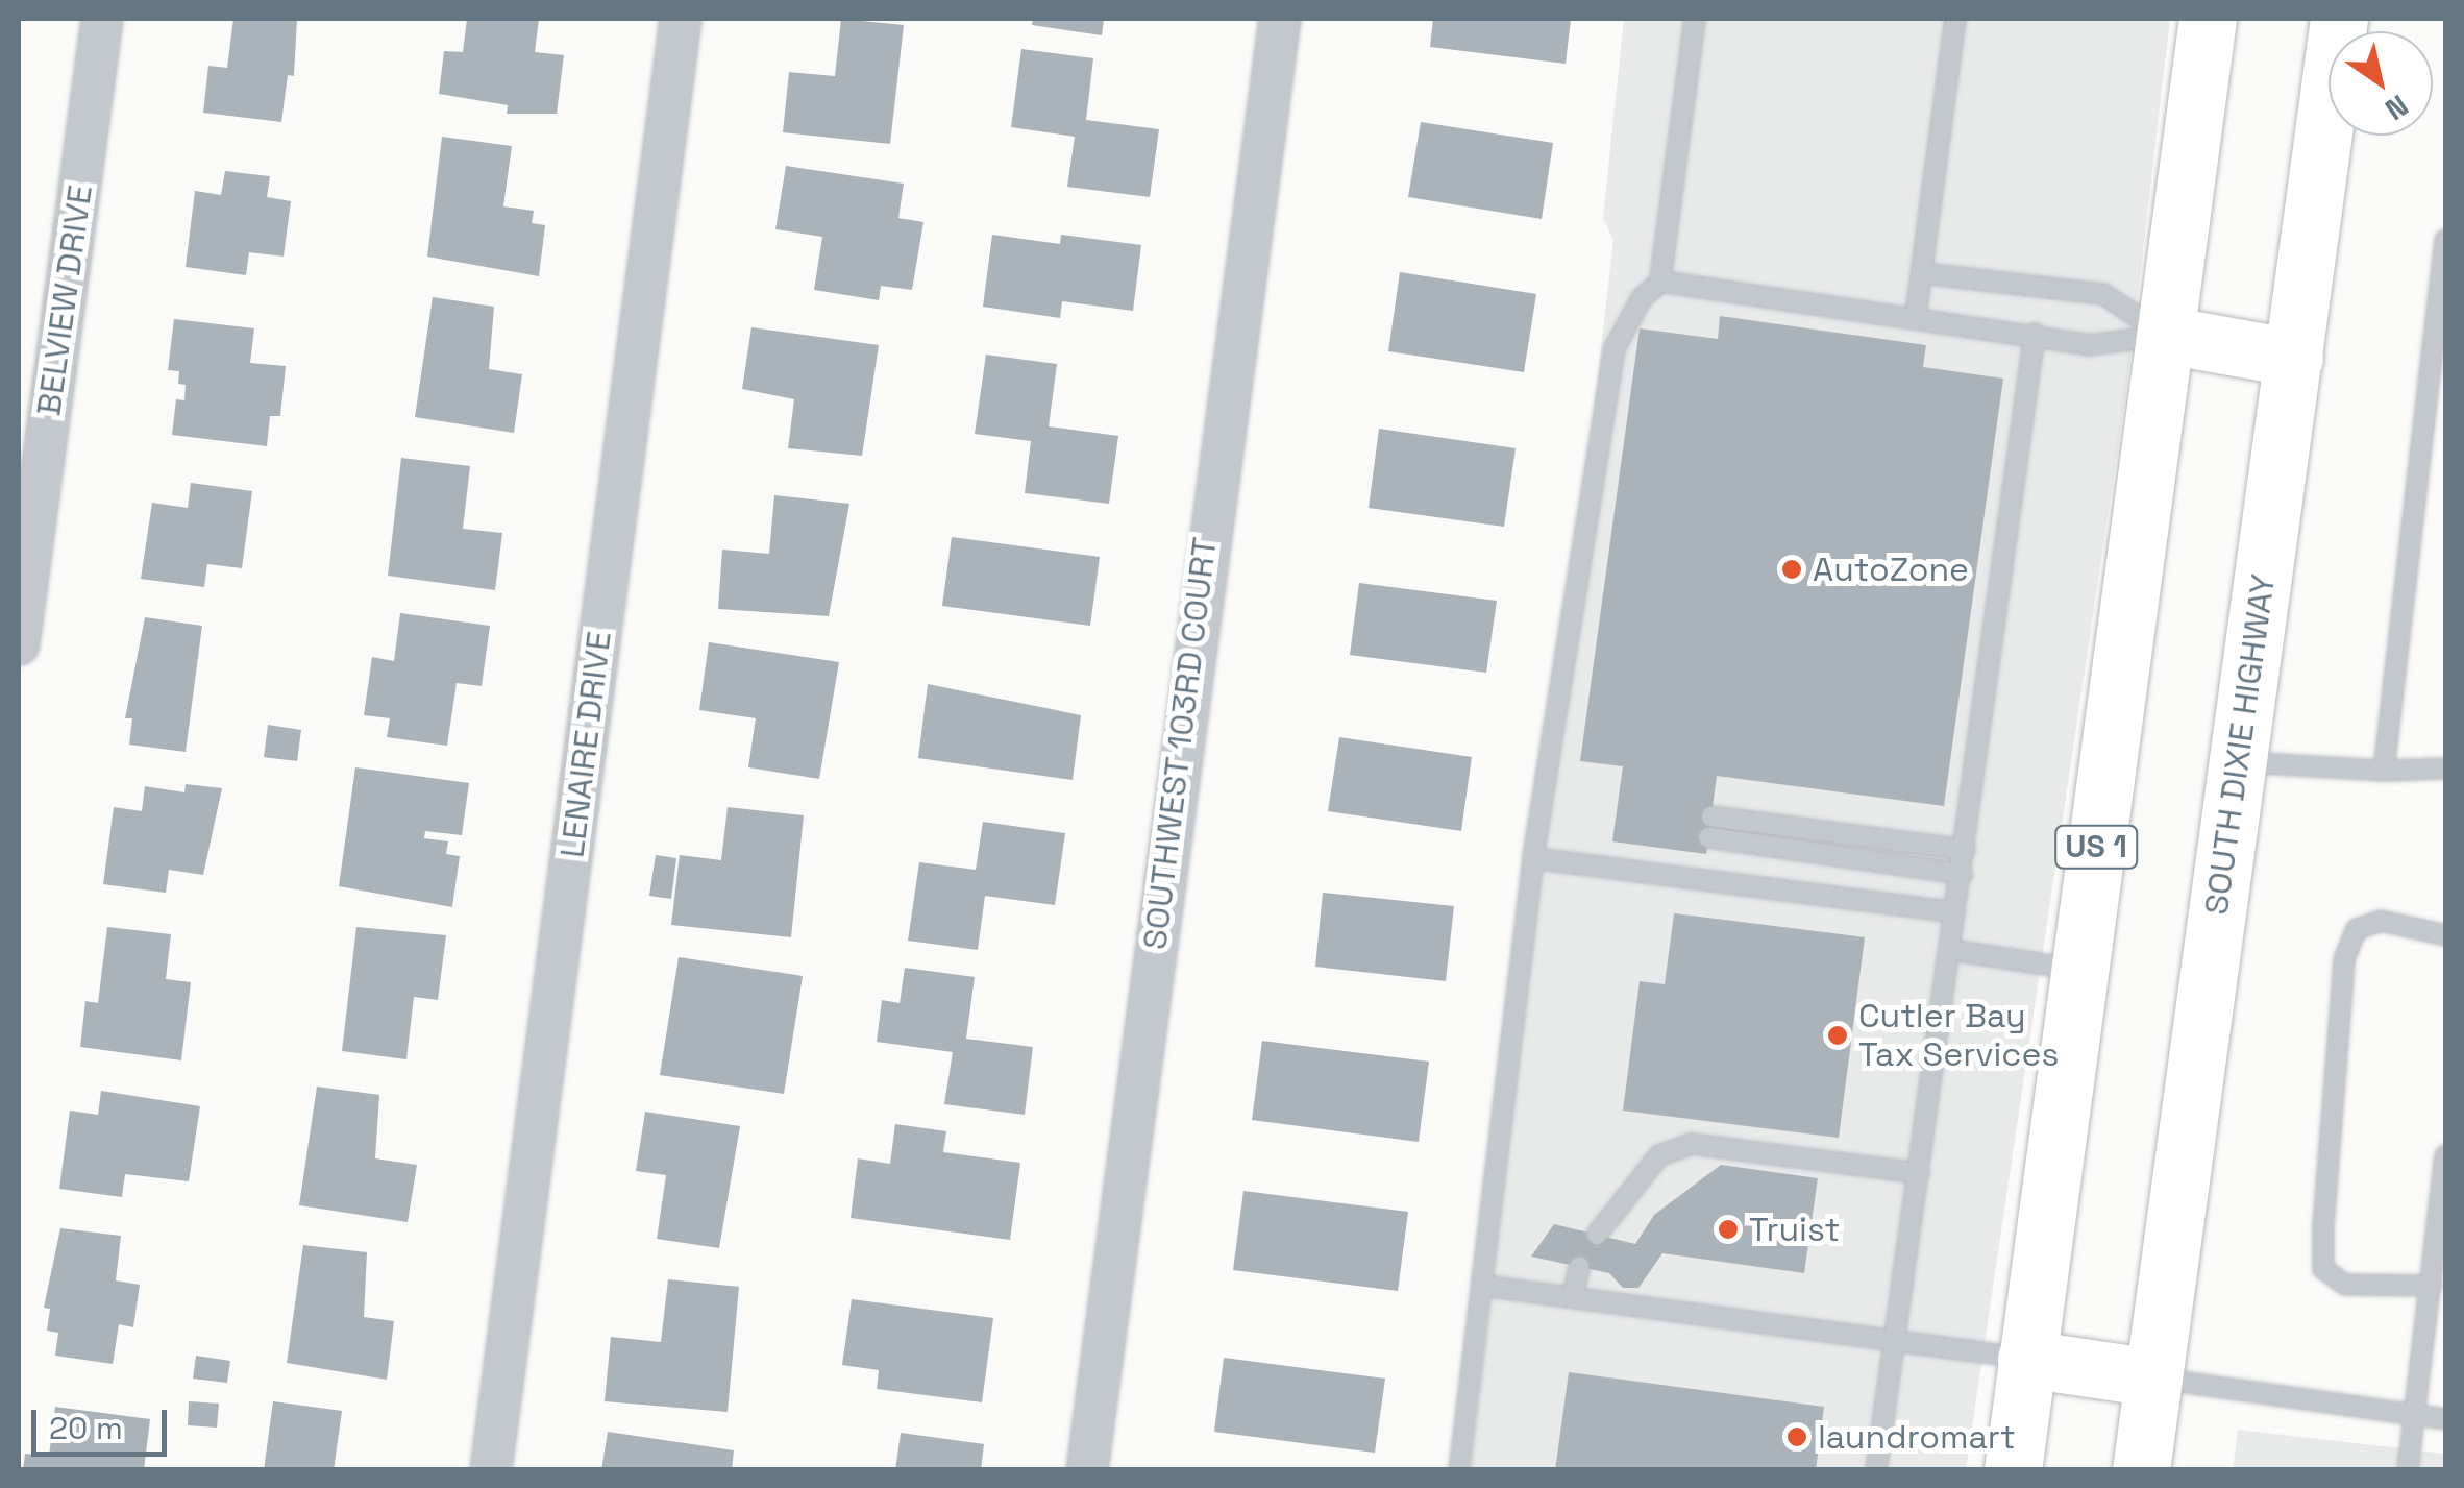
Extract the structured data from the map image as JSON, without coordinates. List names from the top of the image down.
{
  "streets": {
    "highway": ["SOUTH DIXIE HIGHWAY", "US 1"],
    "street": ["BELVIEW DRIVE", "SOUTHWEST 103RD COURT", "LENAIRE DRIVE"]
  },
  "places": [
    "AutoZone",
    "Cutler Bay Tax Services",
    "Truist",
    "laundromart"
  ],
  "scale_bar": "20 m",
  "north": "bottom right"
}
